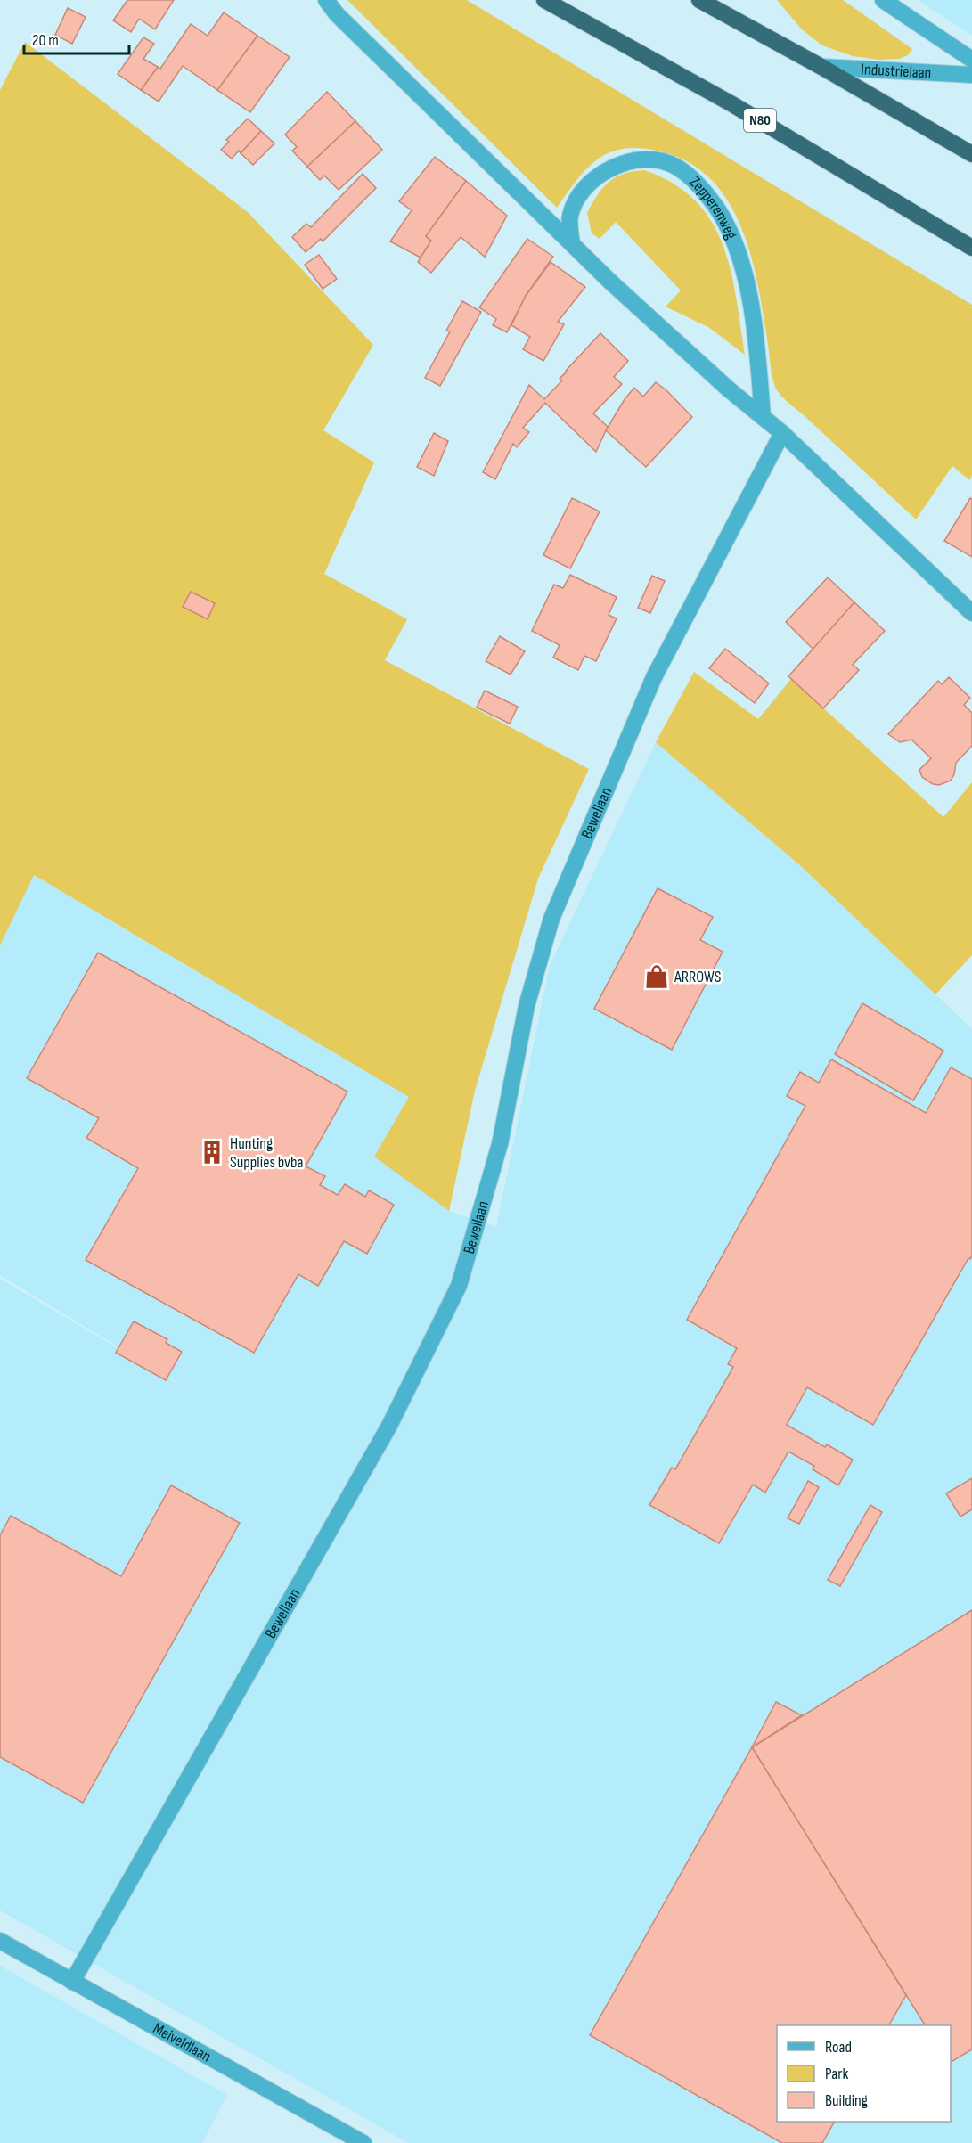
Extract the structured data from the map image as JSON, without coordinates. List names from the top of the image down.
{
  "streets": {
    "highway": ["N80"],
    "street": [
      "Industrielaan",
      "Zepperenweg",
      "Bewellaan",
      "Meiveldlaan"
    ]
  },
  "crossings": [
    ["Bewellaan", "Meiveldlaan"]
  ],
  "places": {
    "shop": ["ARROWS"],
    "building": ["Hunting Supplies bvba"]
  },
  "legend": ["Road", "Park", "Building"],
  "scale_bar": "20 m"
}
